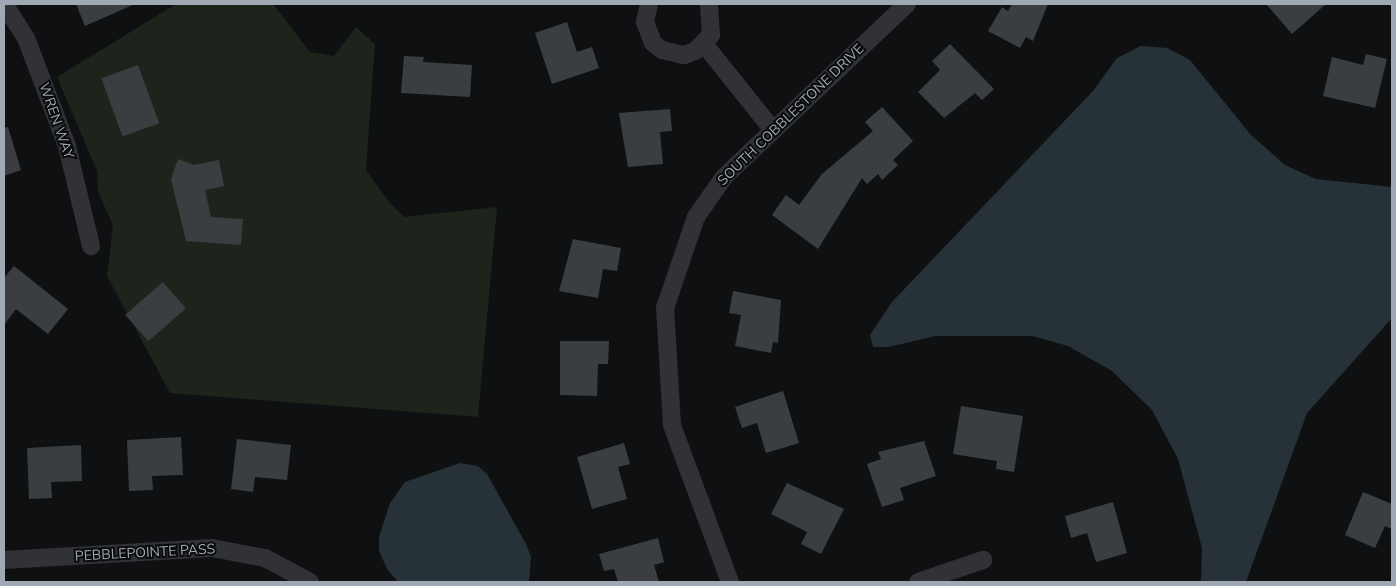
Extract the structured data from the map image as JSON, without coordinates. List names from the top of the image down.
{
  "streets": {
    "street": ["SOUTH COBBLESTONE DRIVE", "WREN WAY", "PEBBLEPOINTE PASS"]
  }
}
